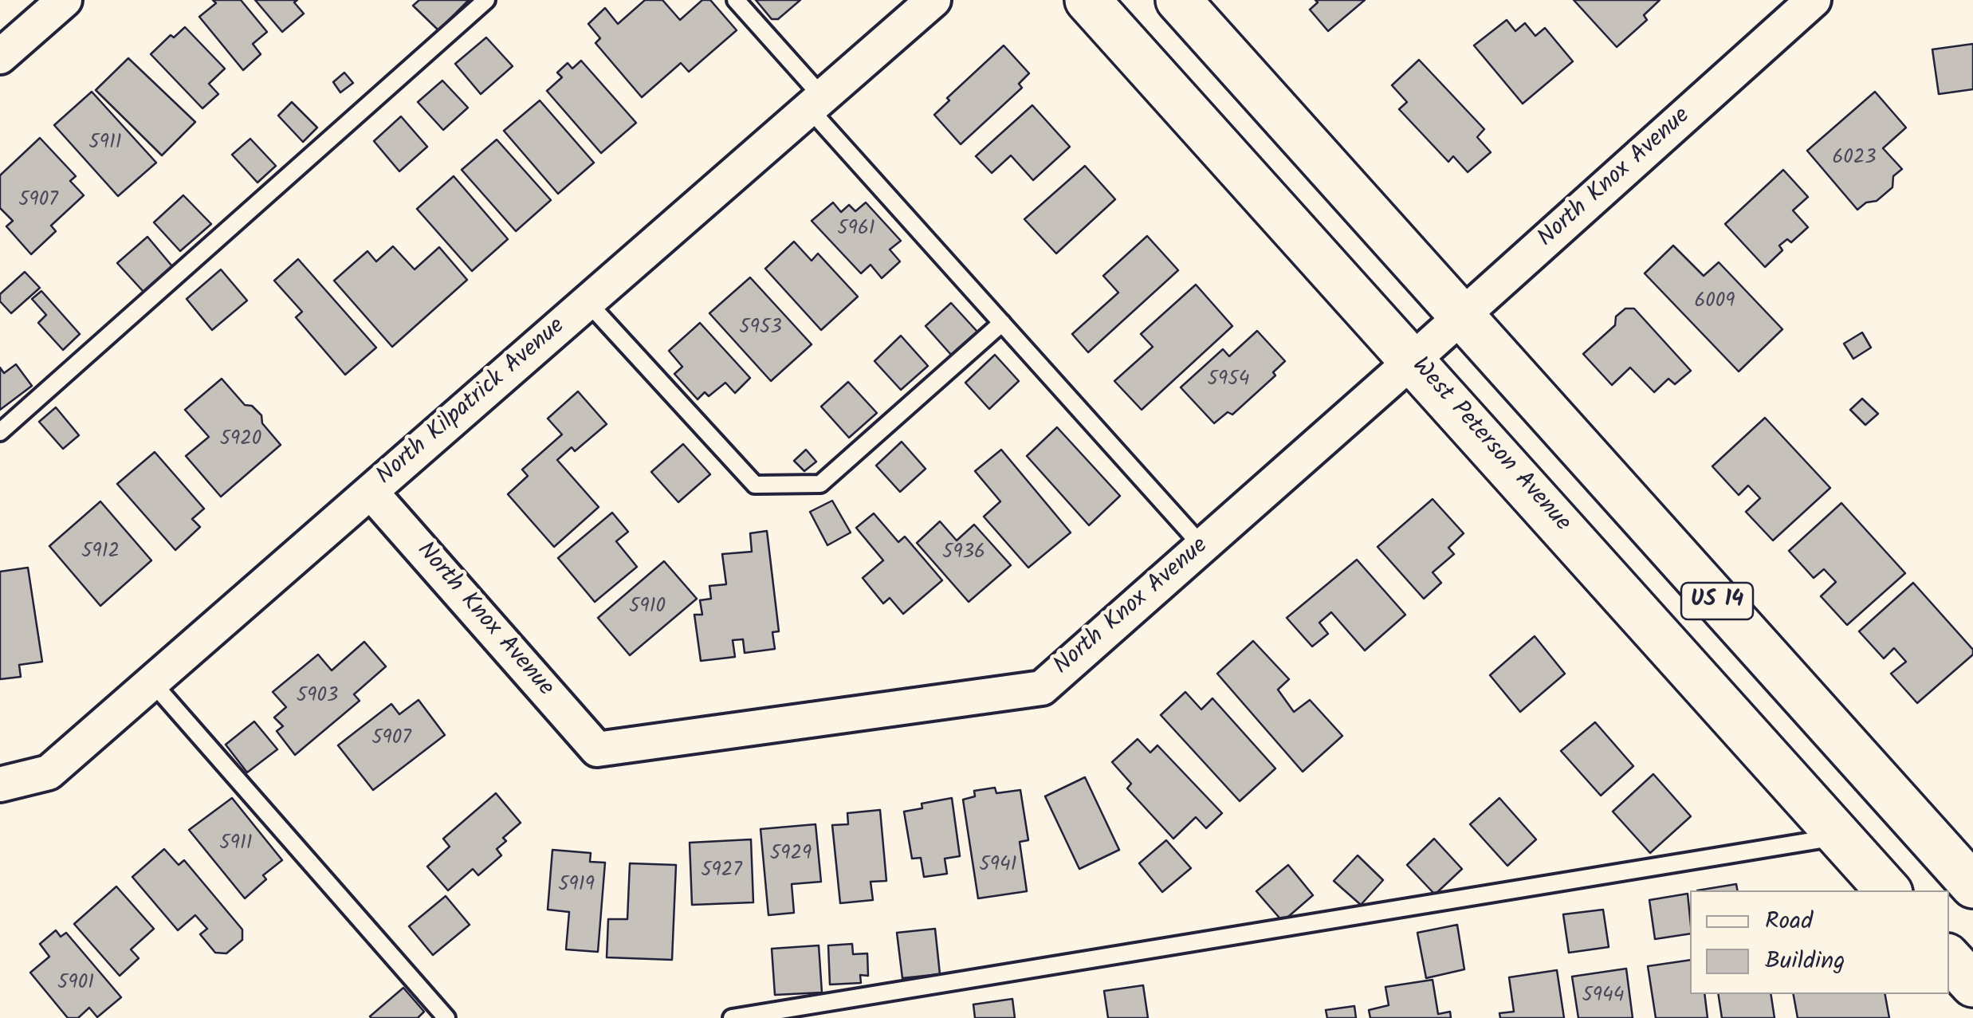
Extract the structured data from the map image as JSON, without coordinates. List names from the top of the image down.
{
  "streets": {
    "main road": ["West Peterson Avenue", "US 14"],
    "street": ["North Knox Avenue", "North Kilpatrick Avenue"]
  },
  "crossings": [
    ["North Knox Avenue", "North Kilpatrick Avenue"],
    ["North Knox Avenue", "West Peterson Avenue"],
    ["North Knox Avenue", "US 14"]
  ],
  "house_numbers": [
    "5911",
    "6023",
    "5907",
    "5961",
    "6009",
    "5953",
    "5954",
    "5920",
    "5912",
    "5936",
    "5910",
    "5903",
    "5907",
    "5911",
    "5929",
    "5941",
    "5927",
    "5919",
    "5901",
    "5944"
  ],
  "legend": ["Road", "Building"]
}
